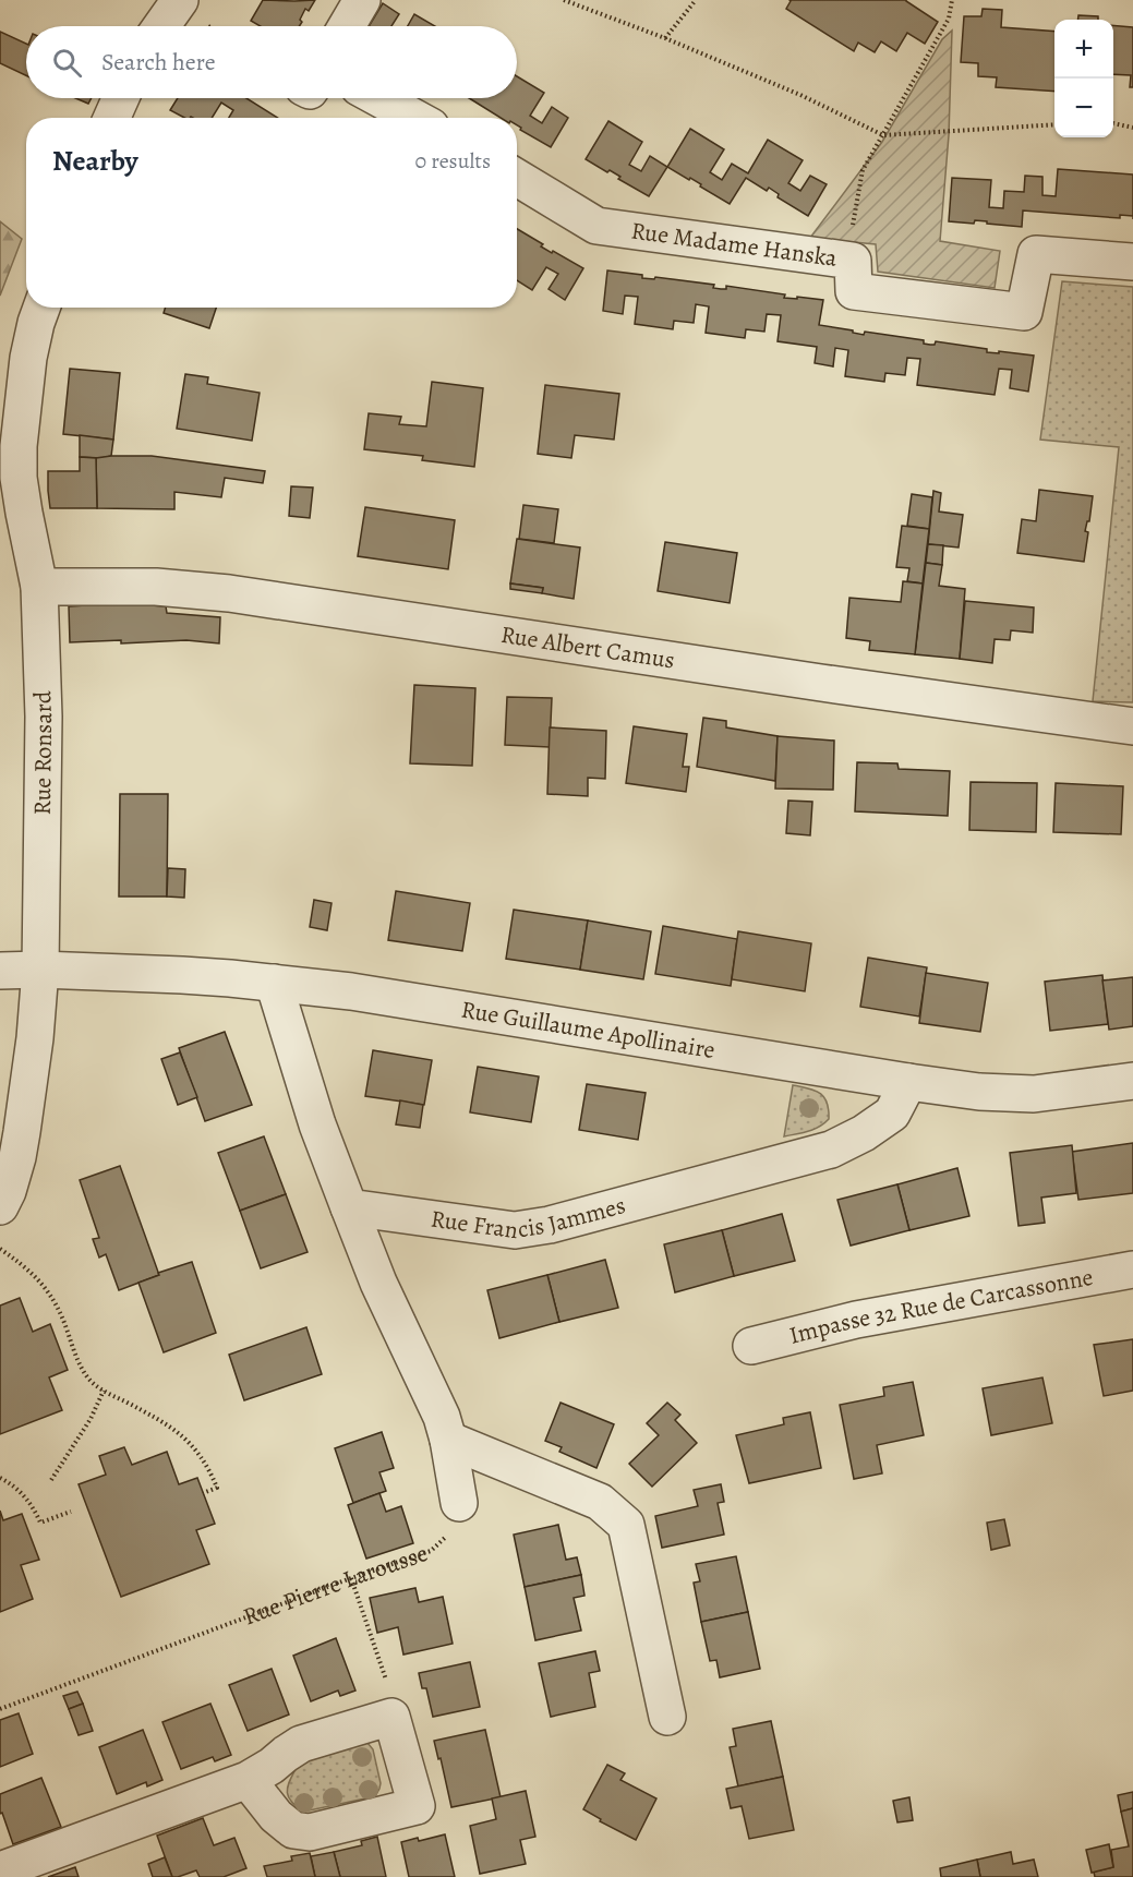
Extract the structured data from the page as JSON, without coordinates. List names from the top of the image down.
{
  "streets": {
    "street": [
      "Rue Madame Hanska",
      "Rue Albert Camus",
      "Rue Ronsard",
      "Rue Guillaume Apollinaire",
      "Rue Francis Jammes",
      "Impasse 32 Rue de Carcassonne"
    ],
    "path": ["Rue Pierre Larousse"]
  },
  "crossings": [
    ["Rue Albert Camus", "Rue Ronsard"],
    ["Rue Ronsard", "Rue Guillaume Apollinaire"],
    ["Rue Guillaume Apollinaire", "Rue Francis Jammes"]
  ],
  "page": {
    "map_buttons": ["+", "−"],
    "search": "Search here",
    "heading": ["Nearby", "0 results"]
  }
}
